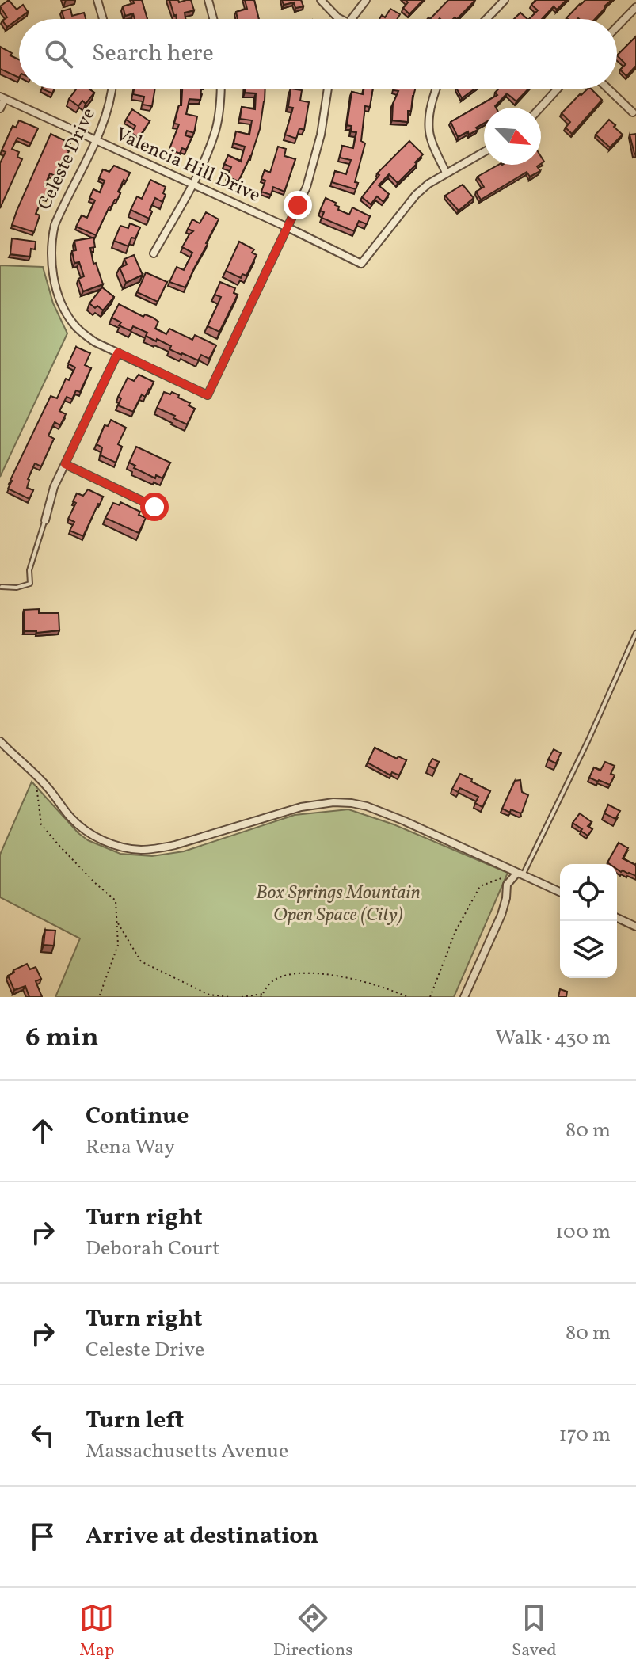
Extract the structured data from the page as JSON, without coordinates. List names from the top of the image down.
{
  "streets": {
    "street": ["Celeste Drive", "Valencia Hill Drive"]
  },
  "crossings": [
    ["Celeste Drive", "Valencia Hill Drive"]
  ],
  "parks": ["Box Springs Mountain Open Space (City)"],
  "north": "bottom right",
  "page": {
    "search": "Search here",
    "heading": ["6 min", "Walk · 430 m"],
    "list": [
      ["Continue", "Rena Way", "80 m"],
      ["Turn right", "Deborah Court", "100 m"],
      ["Turn right", "Celeste Drive", "80 m"],
      ["Turn left", "Massachusetts Avenue", "170 m"],
      "Arrive at destination"
    ],
    "nav": ["Map", "Directions", "Saved"]
  }
}
